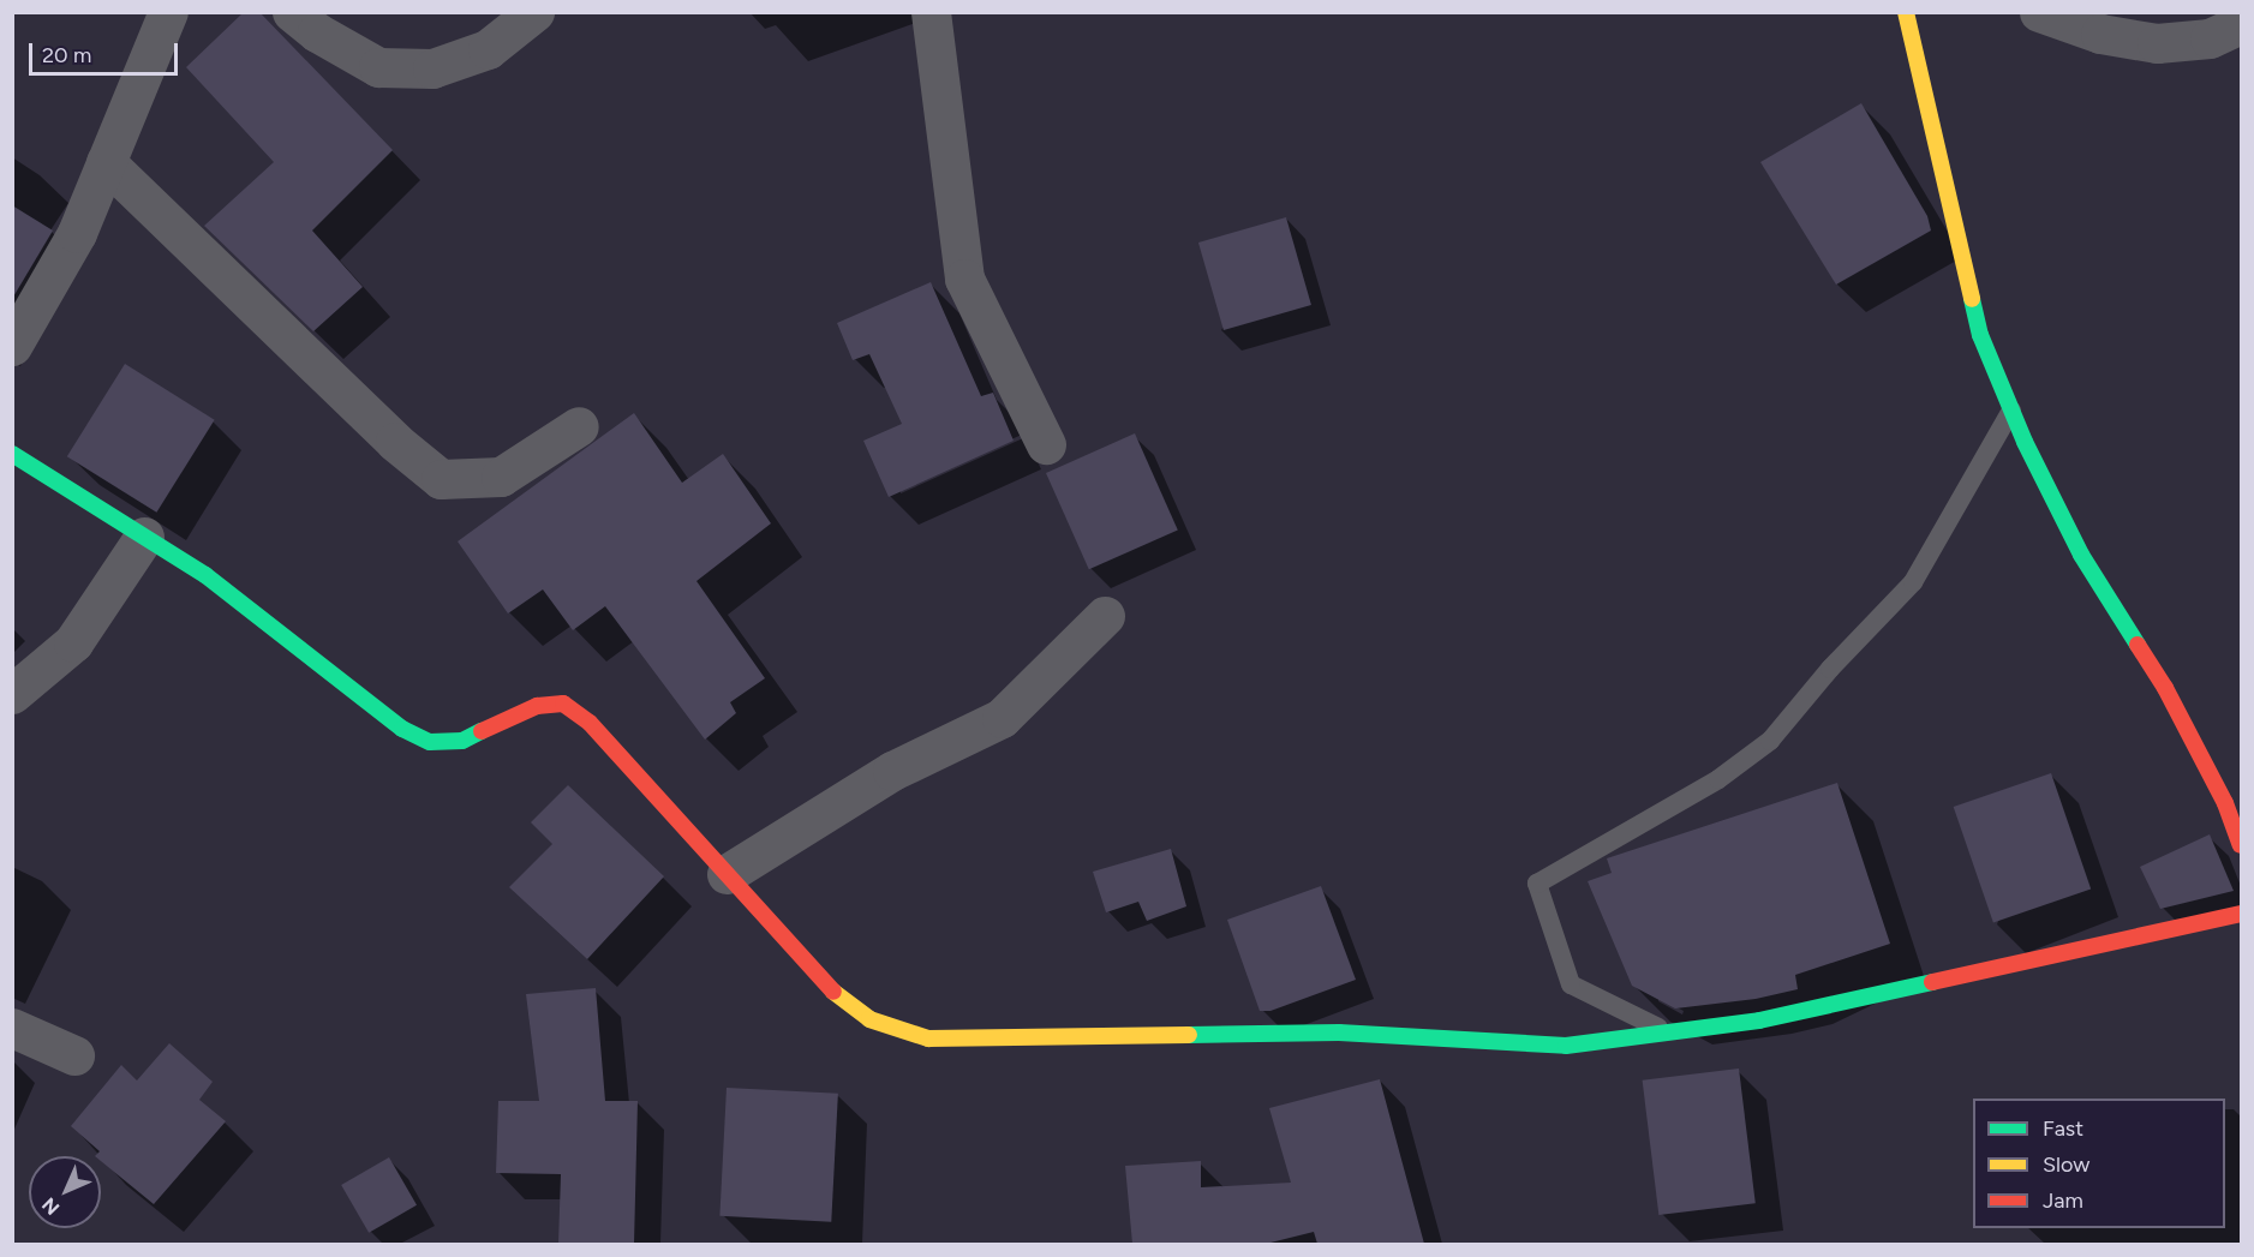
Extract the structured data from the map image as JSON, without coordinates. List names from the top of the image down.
{
  "legend": ["Fast", "Slow", "Jam"],
  "scale_bar": "20 m",
  "north": "bottom left"
}
